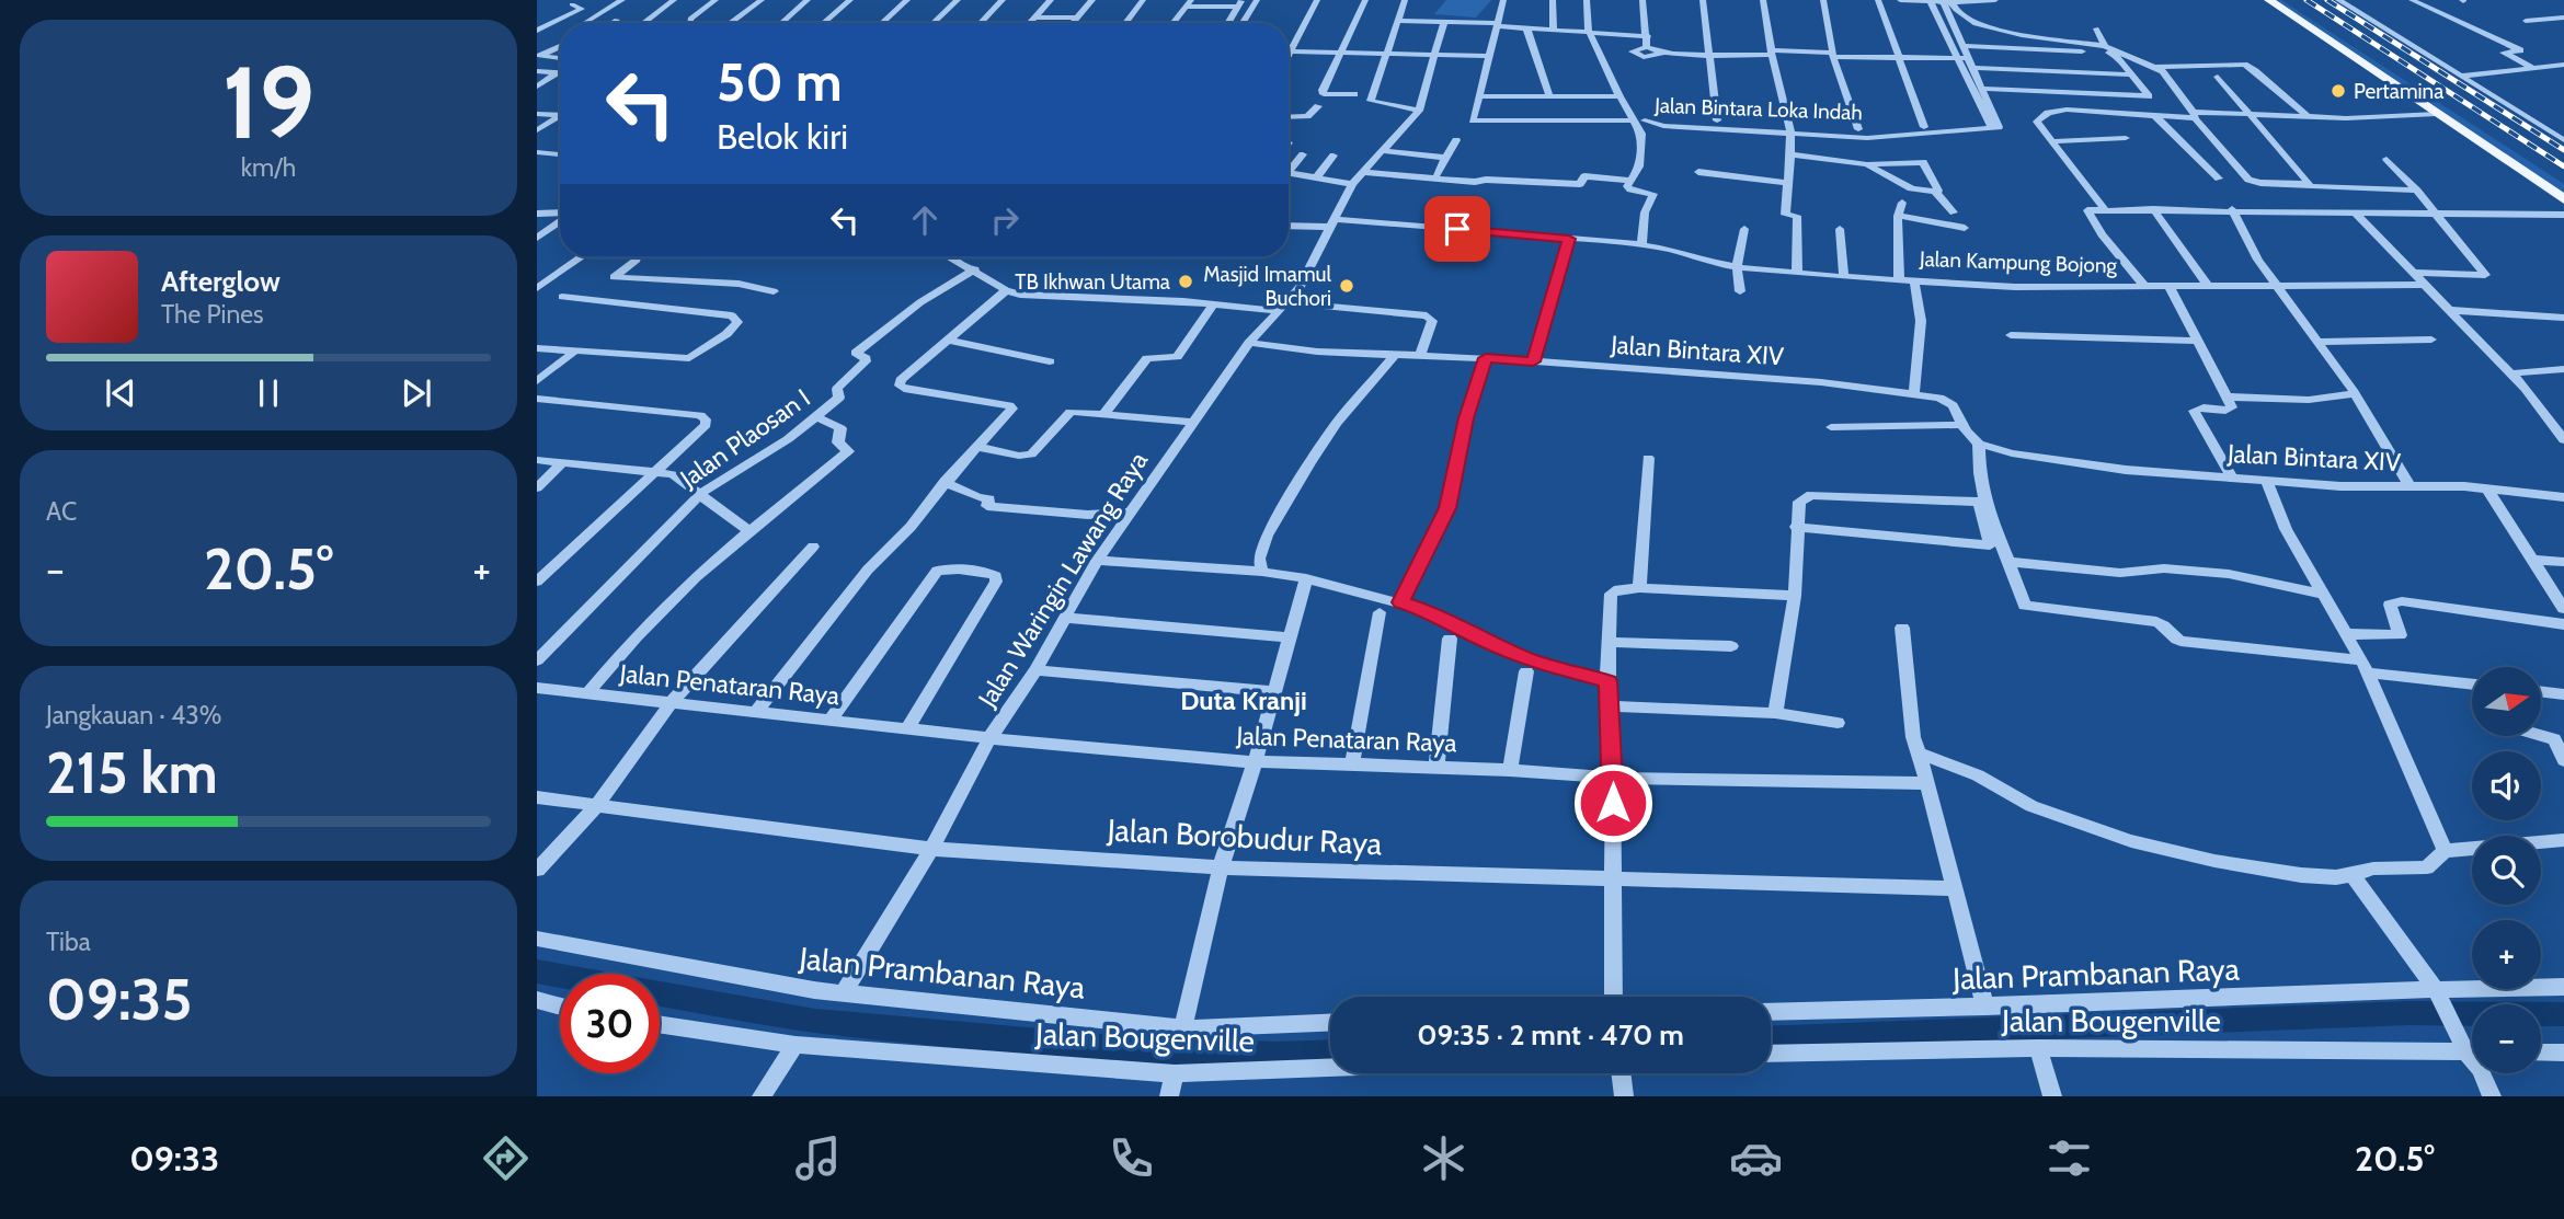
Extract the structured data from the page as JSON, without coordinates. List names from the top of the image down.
{
  "streets": {
    "street": [
      "Jalan Bintara Loka Indah",
      "Jalan Kampung Bojong",
      "Jalan Bintara XIV",
      "Jalan Plaosan I",
      "Jalan Waringin Lawang Raya",
      "Jalan Penataran Raya",
      "Jalan Borobudur Raya",
      "Jalan Prambanan Raya",
      "Jalan Bougenville"
    ]
  },
  "crossings": [
    ["Jalan Bintara XIV", "Jalan Waringin Lawang Raya"],
    ["Jalan Waringin Lawang Raya", "Jalan Penataran Raya"],
    ["Jalan Waringin Lawang Raya", "Jalan Borobudur Raya"],
    ["Jalan Waringin Lawang Raya", "Jalan Prambanan Raya"]
  ],
  "districts": ["Duta Kranji"],
  "places": ["Pertamina", "TB Ikhwan Utama", "Masjid Imamul Buchori"],
  "north": "right",
  "page": {
    "tile": [
      ["19", "km/h"],
      "AC",
      ["Jangkauan · 43%", "215 km"],
      ["Tiba", "09:35"]
    ],
    "turn": ["50 m", "Belok kiri"],
    "song": ["Afterglow", "The Pines"],
    "heat": ["−", "20.5°", "+"],
    "map_buttons": ["+", "−"],
    "limit": "30",
    "trip": "09:35 · 2 mnt · 470 m",
    "tabs": ["09:33", "20.5°"]
  }
}
